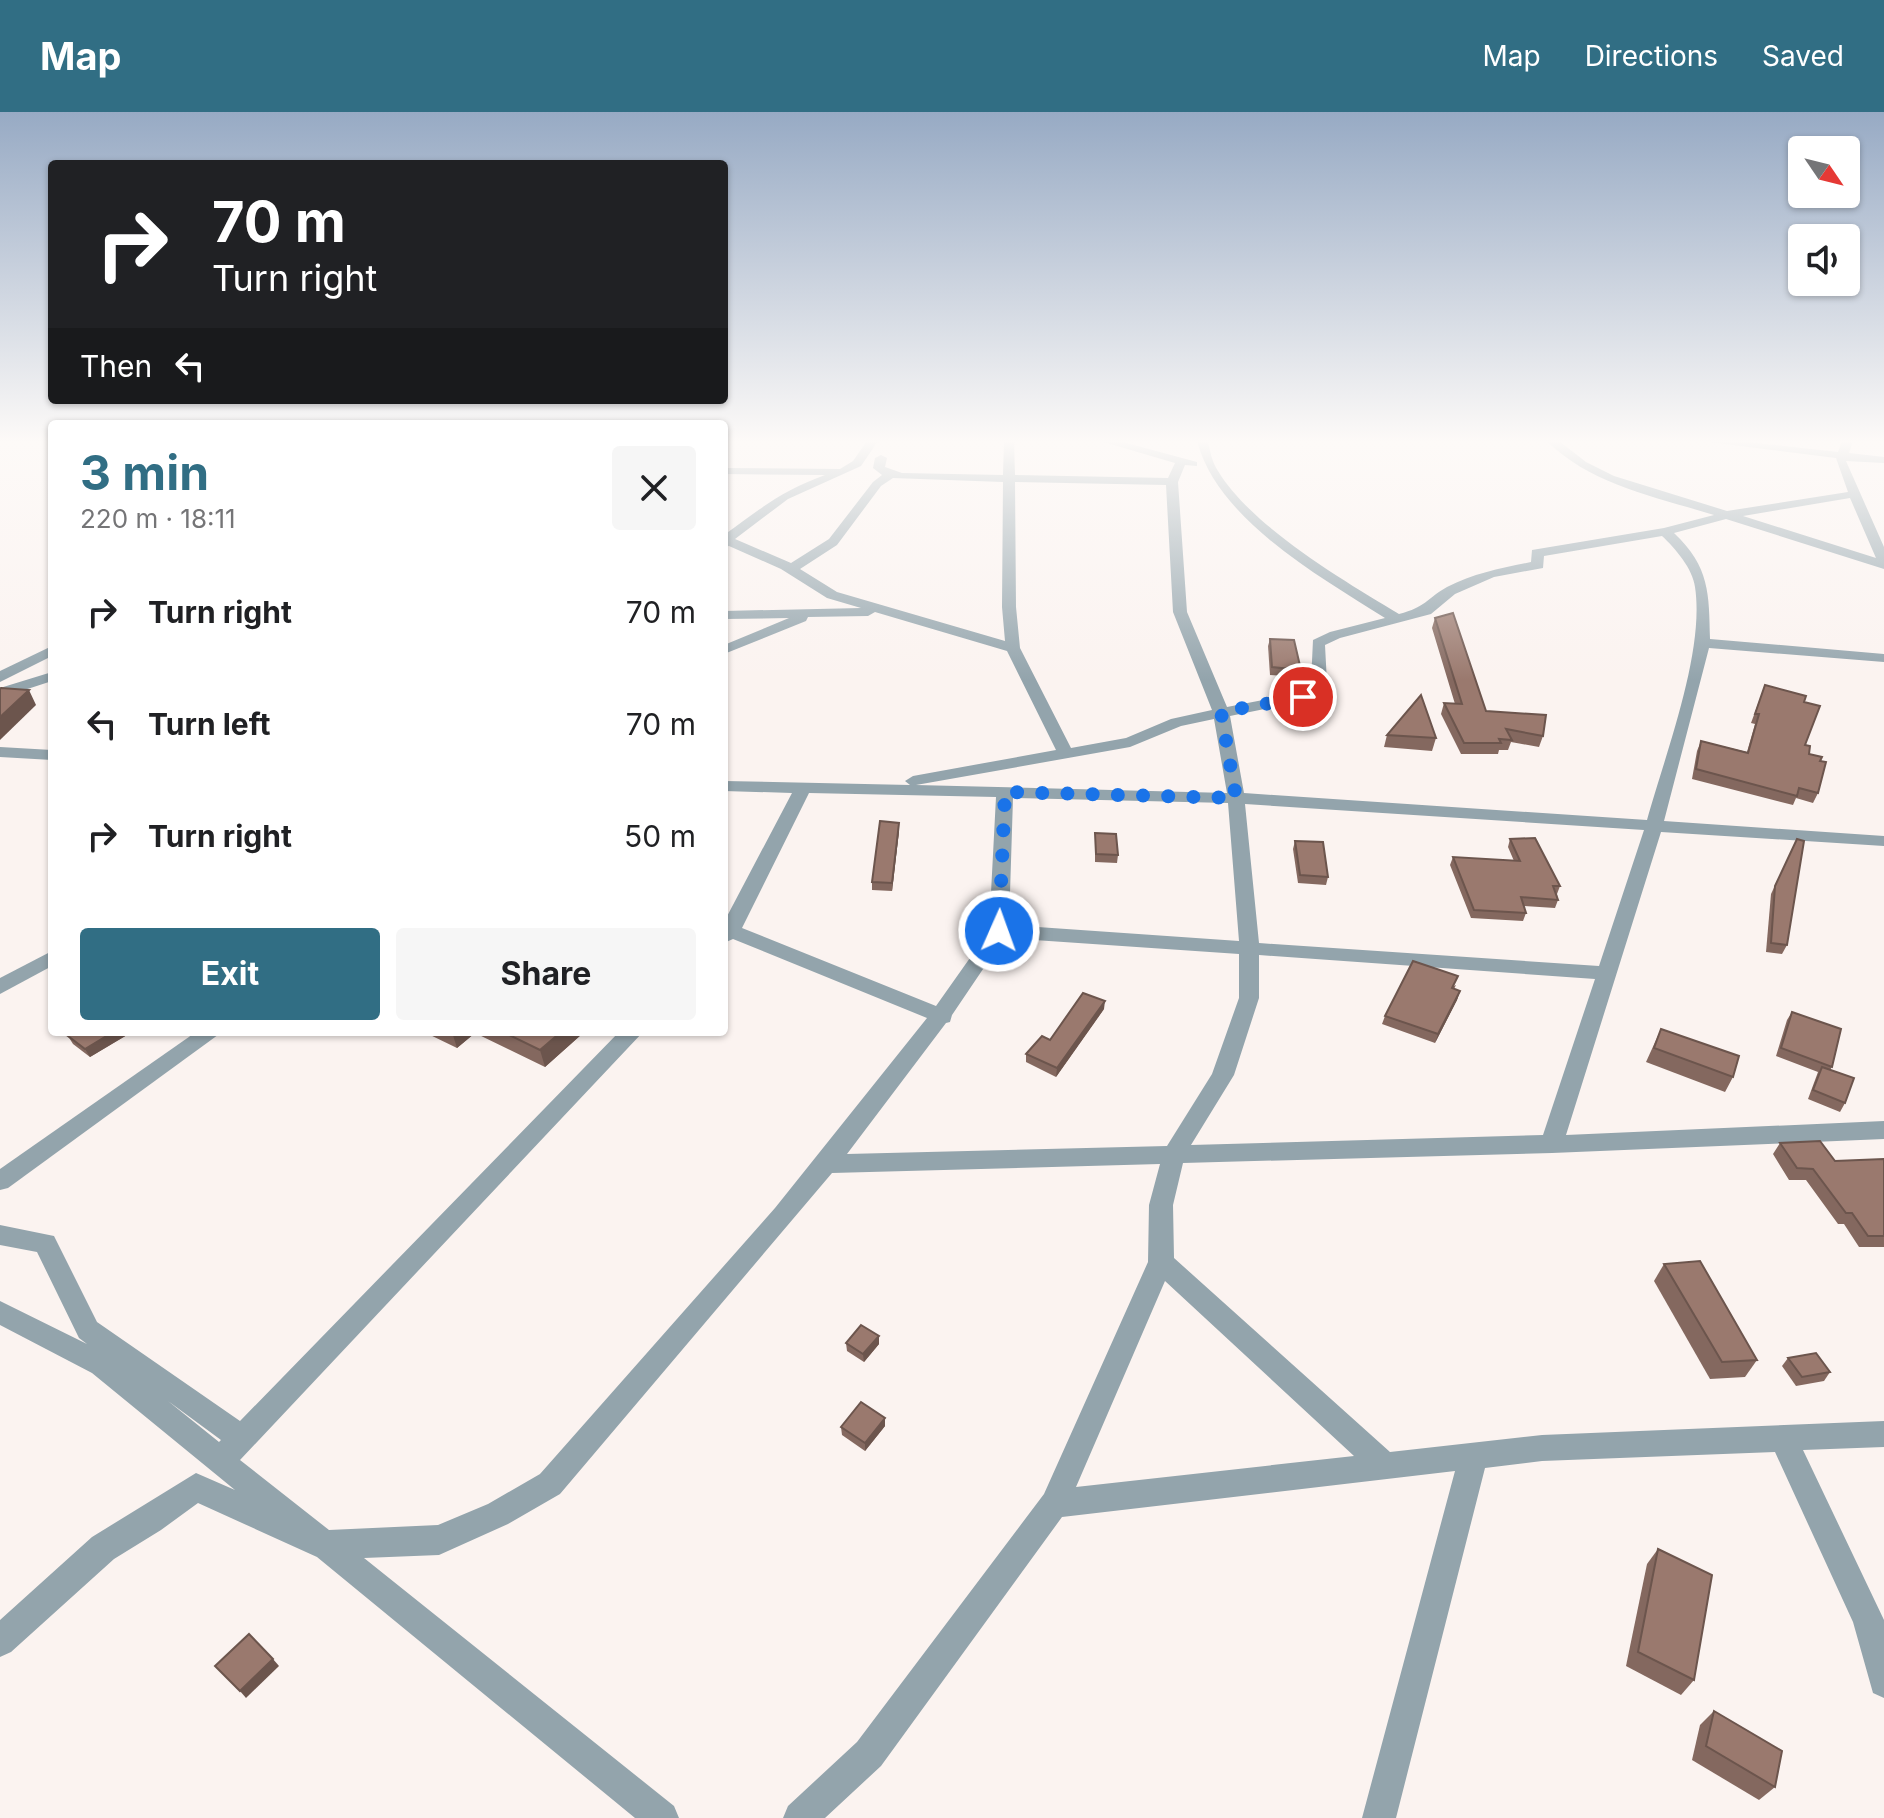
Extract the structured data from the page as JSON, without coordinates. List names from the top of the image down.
{
  "north": "bottom right",
  "page": {
    "header": "Map",
    "nav": ["Map", "Directions", "Saved"],
    "turn": ["70 m", "Turn right"],
    "then": "Then",
    "heading": ["3 min", "220 m · 18:11"],
    "list": [
      {
        "name": "Turn right",
        "value": "70 m"
      },
      {
        "name": "Turn left",
        "value": "70 m"
      },
      {
        "name": "Turn right",
        "value": "50 m"
      }
    ],
    "buttons": ["Exit", "Share"]
  }
}
